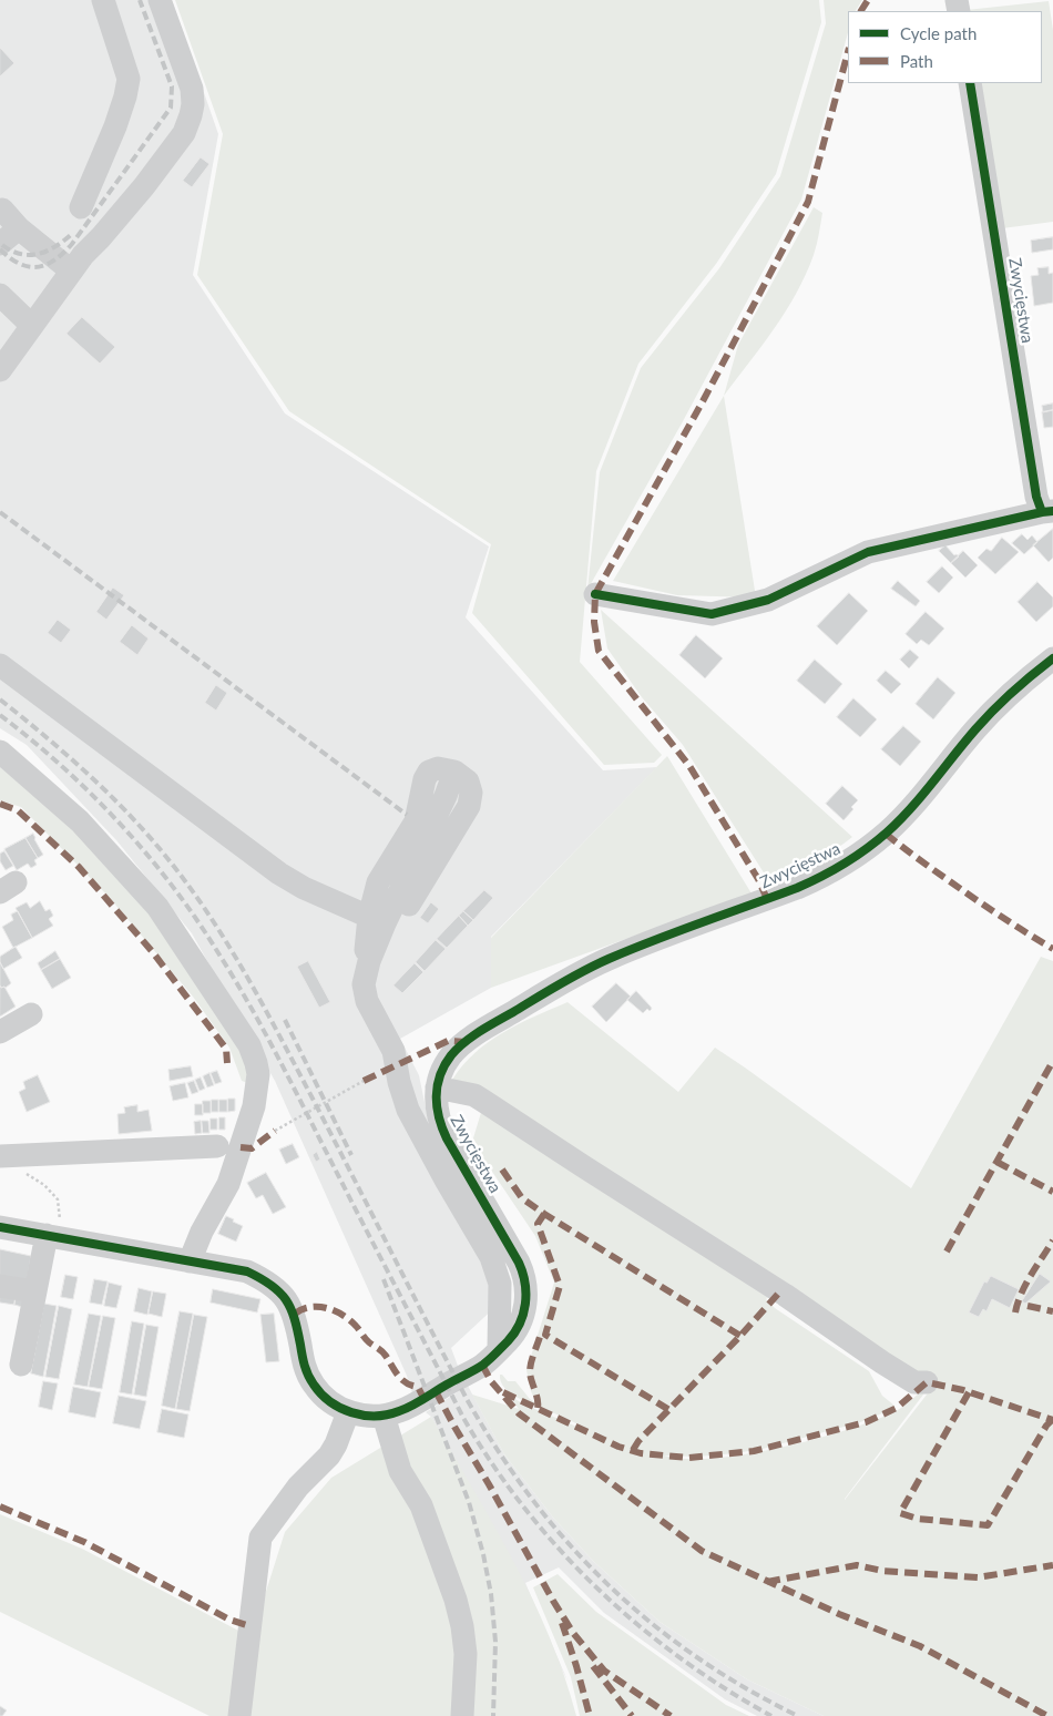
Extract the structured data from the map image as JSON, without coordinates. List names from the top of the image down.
{
  "streets": {
    "street": ["Zwycięstwa"]
  },
  "legend": ["Cycle path", "Path"]
}
